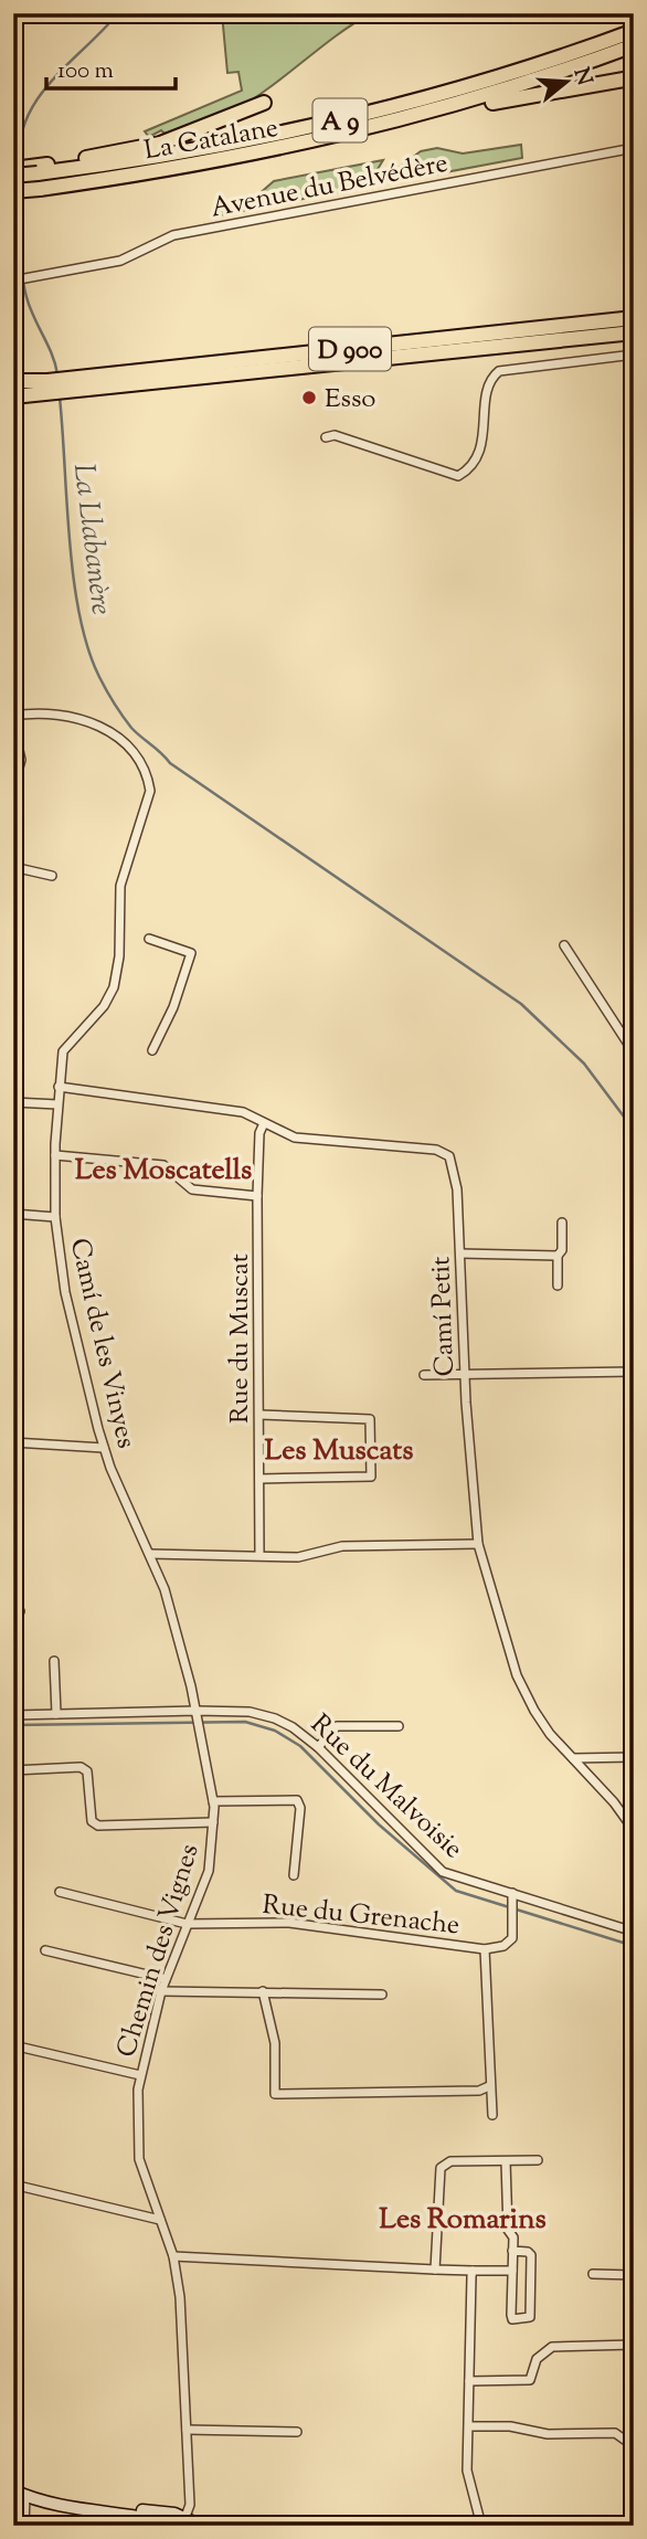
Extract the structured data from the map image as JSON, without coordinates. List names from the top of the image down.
{
  "streets": {
    "highway": ["A 9", "La Catalane", "D 900"],
    "street": [
      "Avenue du Belvédère",
      "Camí Petit",
      "Rue du Muscat",
      "Camí de les Vinyes",
      "Rue du Malvoisie",
      "Rue du Grenache",
      "Chemin des Vignes"
    ]
  },
  "crossings": [
    ["Camí Petit", "Rue du Muscat"],
    ["Camí Petit", "Camí de les Vinyes"],
    ["Camí de les Vinyes", "Rue du Malvoisie"],
    ["Camí de les Vinyes", "Chemin des Vignes"],
    ["Rue du Malvoisie", "Rue du Grenache"],
    ["Rue du Malvoisie", "Chemin des Vignes"],
    ["Rue du Grenache", "Chemin des Vignes"]
  ],
  "districts": ["Les Moscatells", "Les Muscats", "Les Romarins"],
  "water": ["La Llabanère"],
  "places": ["Esso"],
  "scale_bar": "100 m",
  "north": "right"
}
